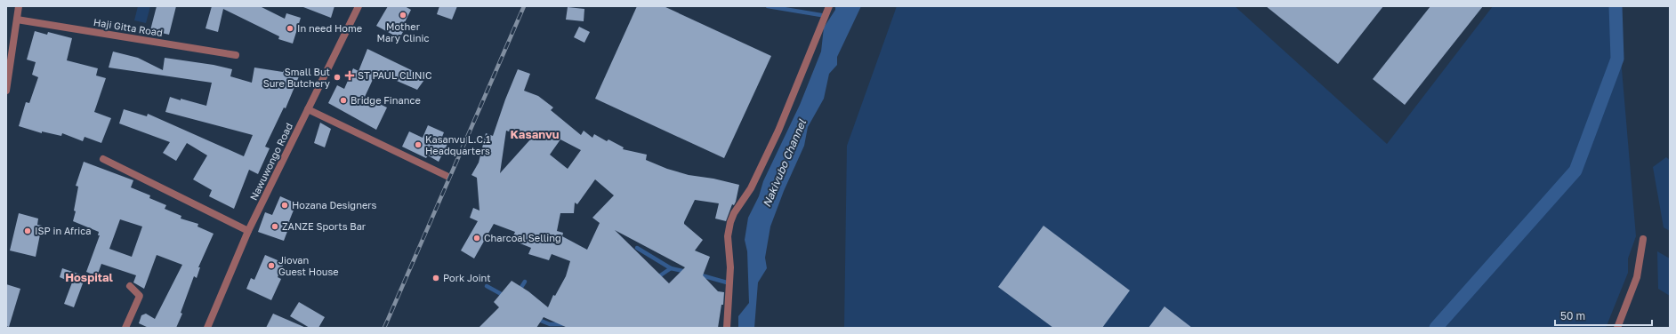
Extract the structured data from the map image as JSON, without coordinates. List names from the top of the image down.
{
  "streets": {
    "street": ["Haji Gitta Road", "Nawuwongo Road"]
  },
  "districts": ["Kasanvu", "Hospital"],
  "water": ["Nakivubo Channel"],
  "places": {
    "other": [
      "Mother Mary Clinic",
      "In need Home",
      "Small But Sure Butchery",
      "Bridge Finance",
      "Kasanvu L.C.1 Headquarters",
      "Hozana Designers",
      "ZANZE Sports Bar",
      "ISP in Africa",
      "Charcoal Selling",
      "Jiovan Guest House",
      "Pork Joint"
    ],
    "health": ["ST PAUL CLINIC"]
  },
  "scale_bar": "50 m"
}
